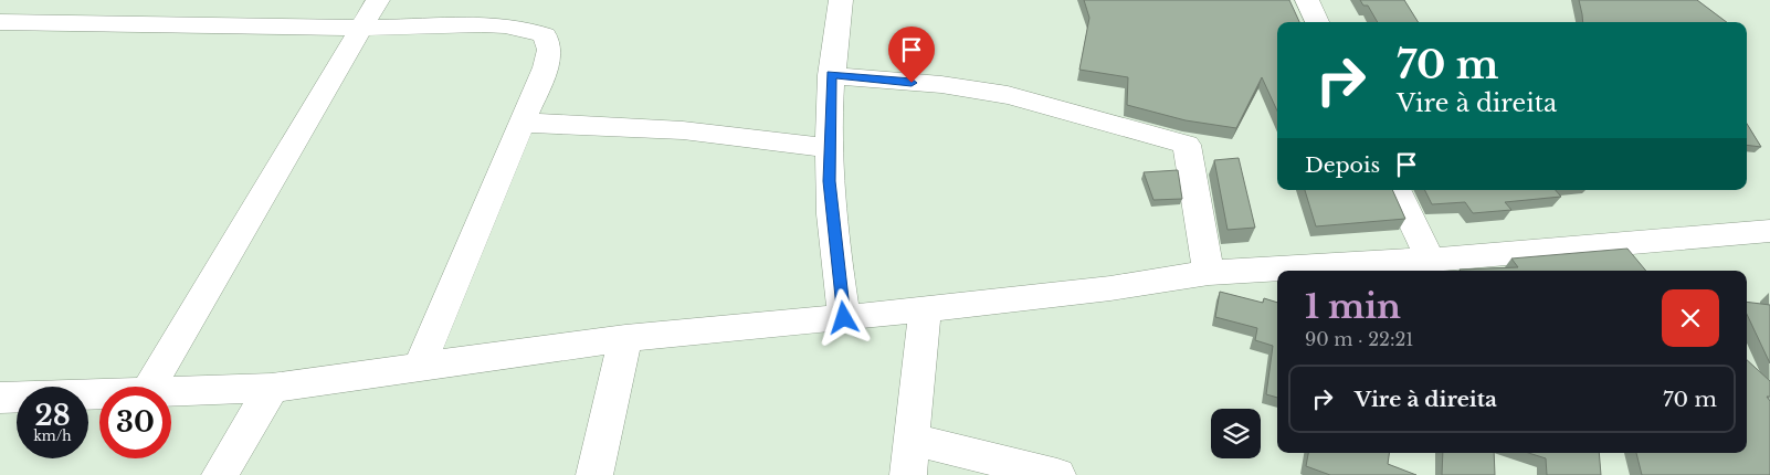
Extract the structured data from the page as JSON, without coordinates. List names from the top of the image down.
{
  "page": {
    "turn": ["70 m", "Vire à direita"],
    "then": "Depois",
    "heading": ["1 min", "90 m · 22:21"],
    "list": [
      {
        "name": "Vire à direita",
        "value": "70 m"
      }
    ],
    "speed": "28 km/h",
    "limit": "30"
  }
}
